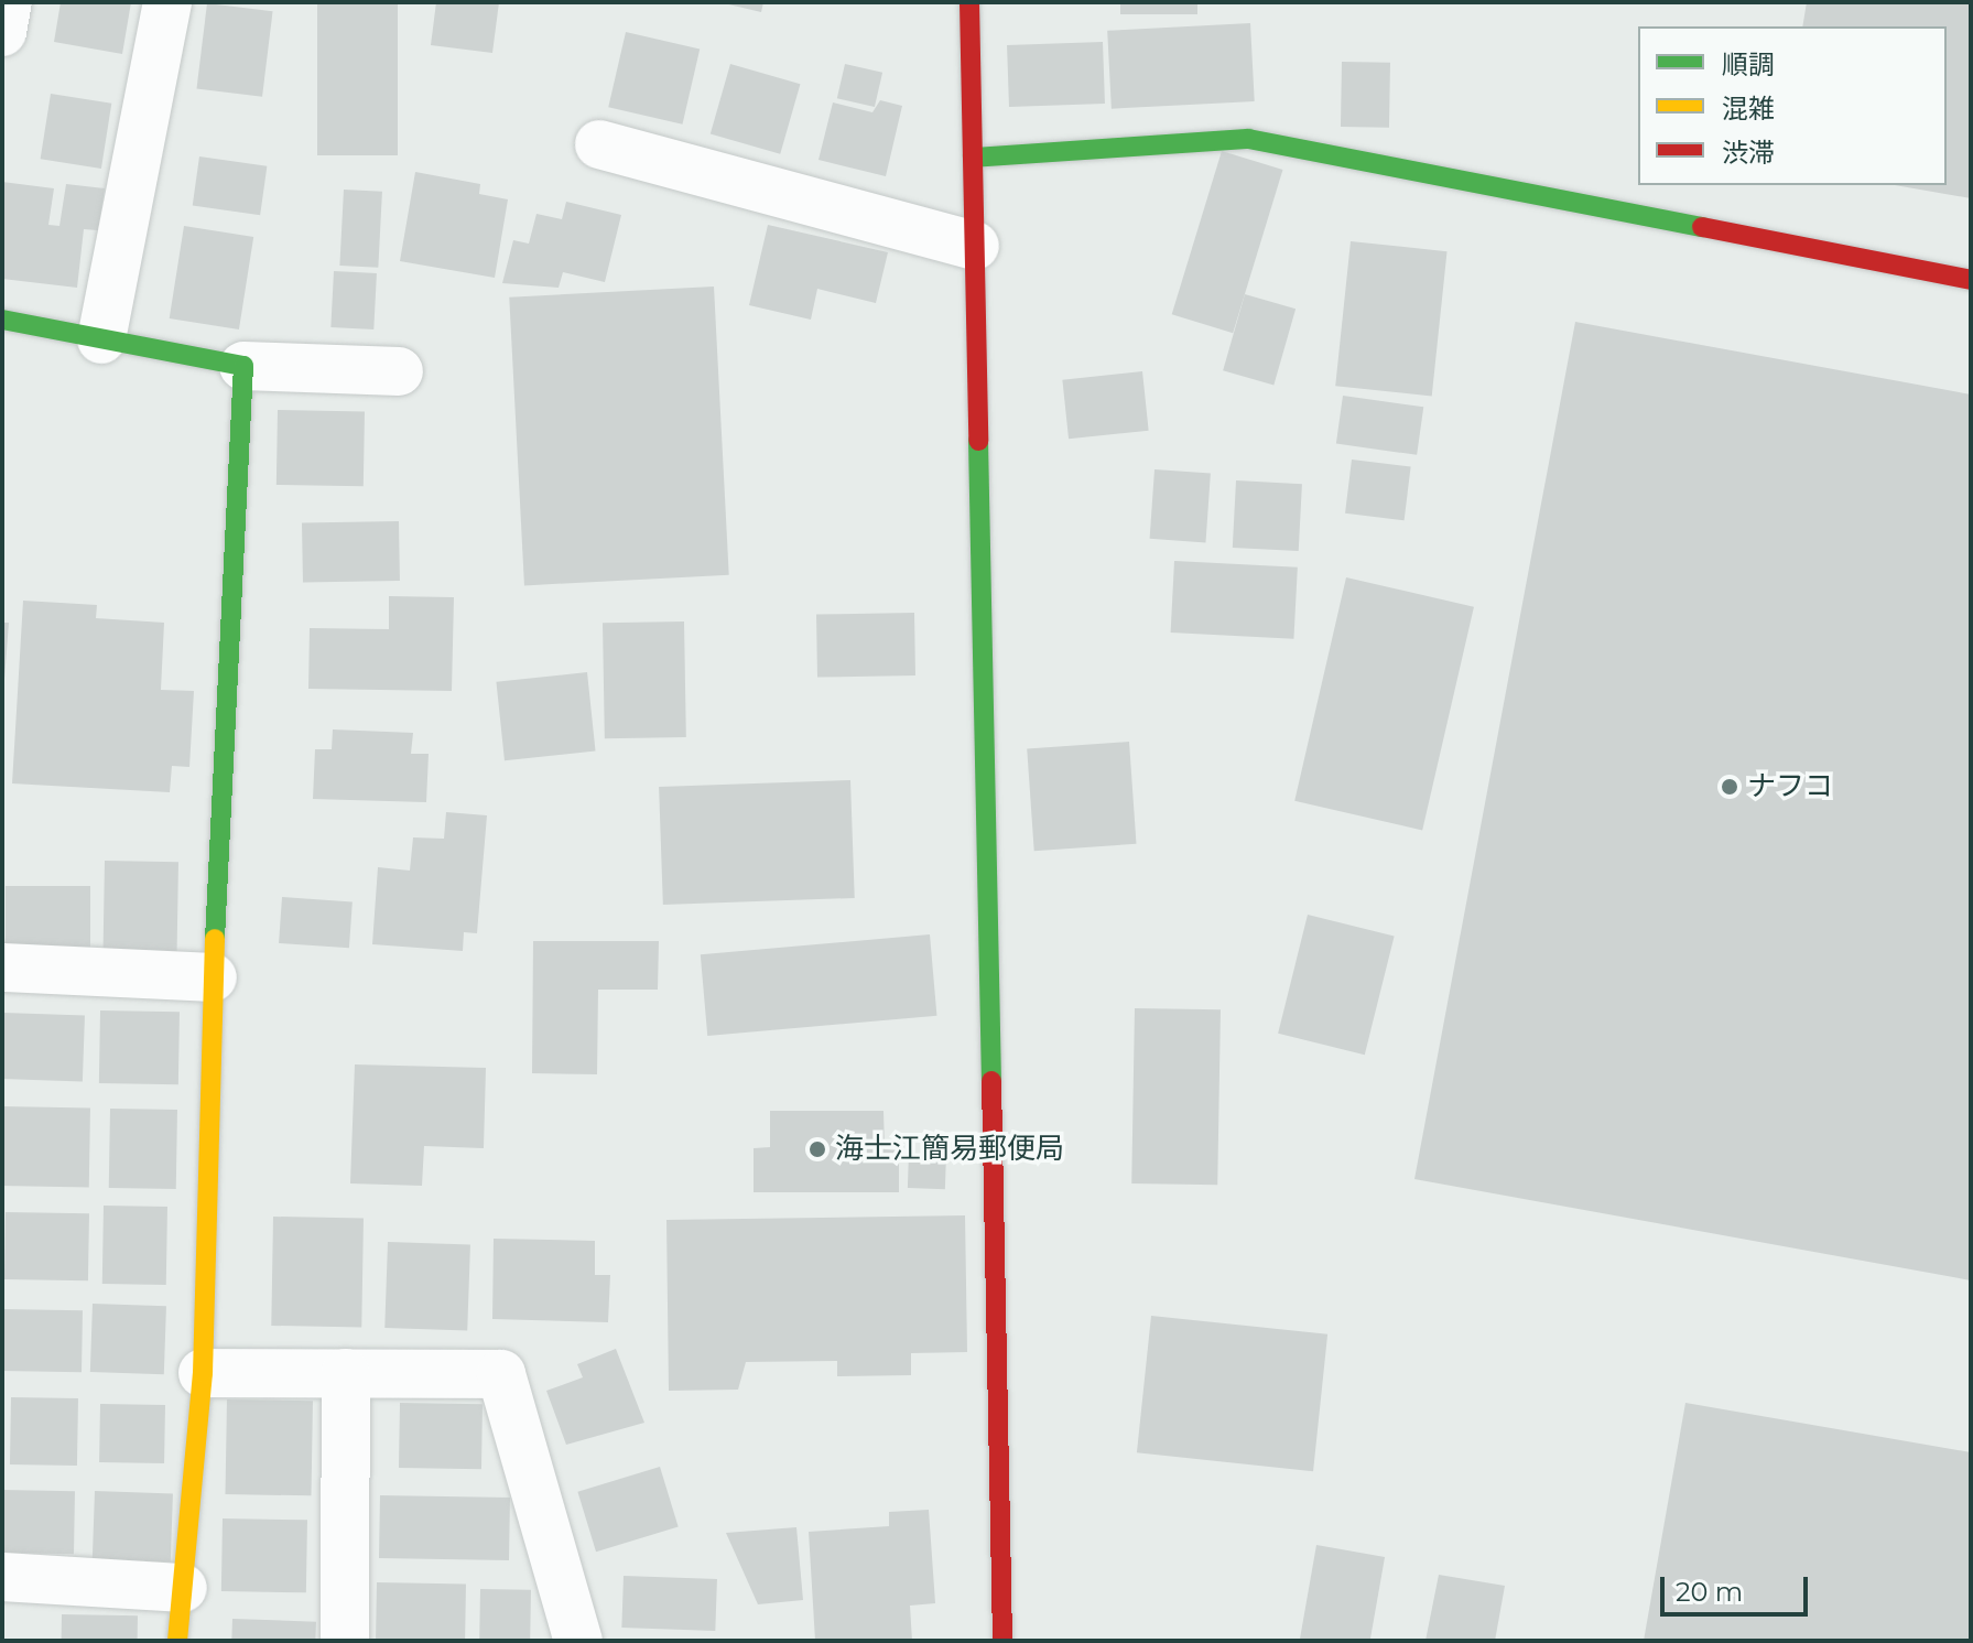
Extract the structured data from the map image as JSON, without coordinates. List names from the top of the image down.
{
  "places": ["ナフコ", "海士江簡易郵便局"],
  "legend": ["順調", "混雑", "渋滞"],
  "scale_bar": "20 m"
}
